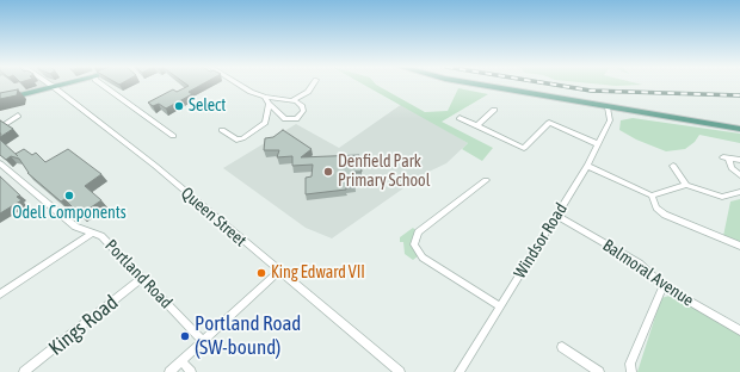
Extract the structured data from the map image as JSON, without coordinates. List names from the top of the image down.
{
  "streets": {
    "street": [
      "Queen Street",
      "Windsor Road",
      "Balmoral Avenue",
      "Portland Road",
      "Kings Road"
    ]
  },
  "crossings": [
    ["Windsor Road", "Balmoral Avenue"],
    ["Portland Road", "Kings Road"]
  ],
  "places": [
    "Select",
    "Denfield Park Primary School",
    "Odell Components",
    "King Edward VII",
    "Portland Road (SW-bound)"
  ]
}
